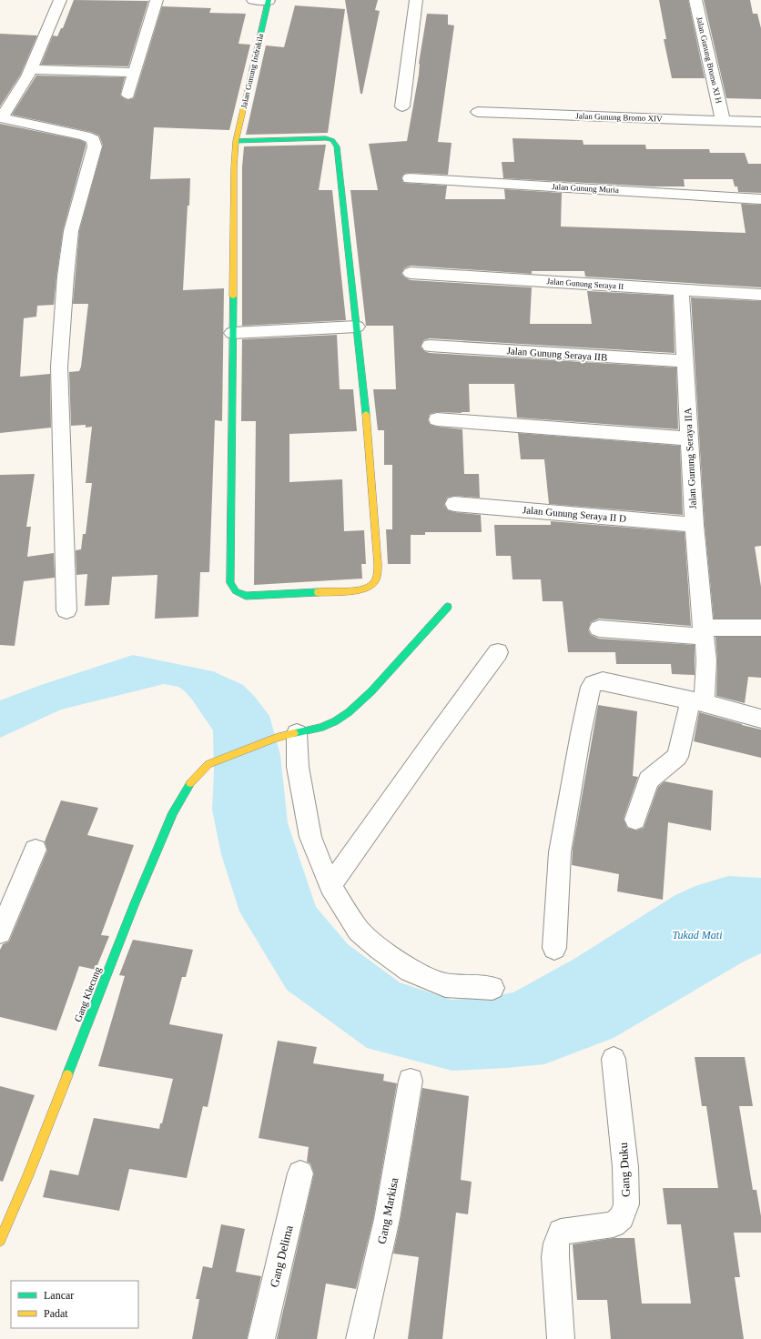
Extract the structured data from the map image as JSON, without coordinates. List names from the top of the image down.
{
  "streets": {
    "street": [
      "Jalan Gunung Bromo XI H",
      "Jalan Gunung Indrakila",
      "Jalan Gunung Bromo XIV",
      "Jalan Gunung Muria",
      "Jalan Gunung Seraya II",
      "Jalan Gunung Seraya IIB",
      "Jalan Gunung Seraya IIA",
      "Jalan Gunung Seraya II D",
      "Gang Klecung",
      "Gang Duku",
      "Gang Markisa",
      "Gang Delima"
    ]
  },
  "crossings": [
    ["Jalan Gunung Bromo XI H", "Jalan Gunung Bromo XIV"],
    ["Jalan Gunung Seraya II", "Jalan Gunung Seraya IIA"],
    ["Jalan Gunung Seraya IIB", "Jalan Gunung Seraya IIA"],
    ["Jalan Gunung Seraya IIA", "Jalan Gunung Seraya II D"]
  ],
  "water": ["Tukad Mati"],
  "legend": ["Lancar", "Padat"]
}
